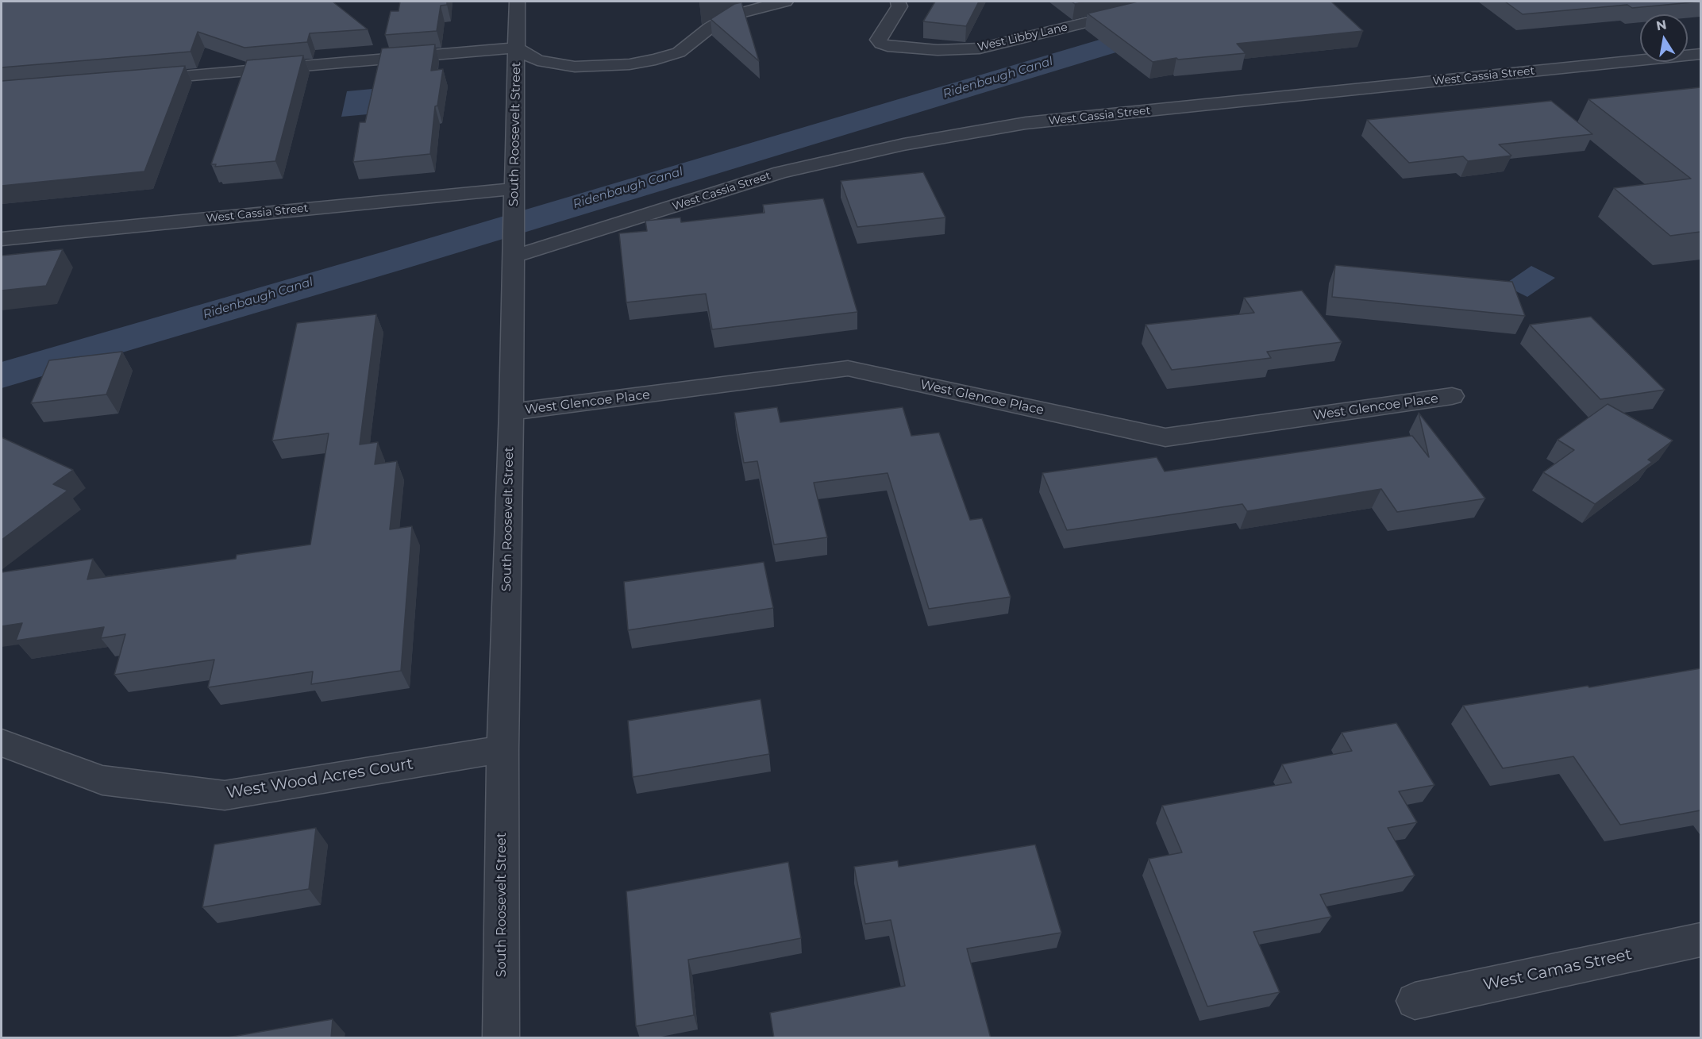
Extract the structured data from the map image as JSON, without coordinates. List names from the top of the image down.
{
  "streets": {
    "street": [
      "West Libby Lane",
      "West Cassia Street",
      "South Roosevelt Street",
      "West Glencoe Place",
      "West Wood Acres Court",
      "West Camas Street"
    ]
  },
  "crossings": [
    ["West Cassia Street", "South Roosevelt Street"],
    ["South Roosevelt Street", "West Glencoe Place"],
    ["South Roosevelt Street", "West Wood Acres Court"]
  ],
  "water": ["Ridenbaugh Canal"],
  "north": "top"
}
